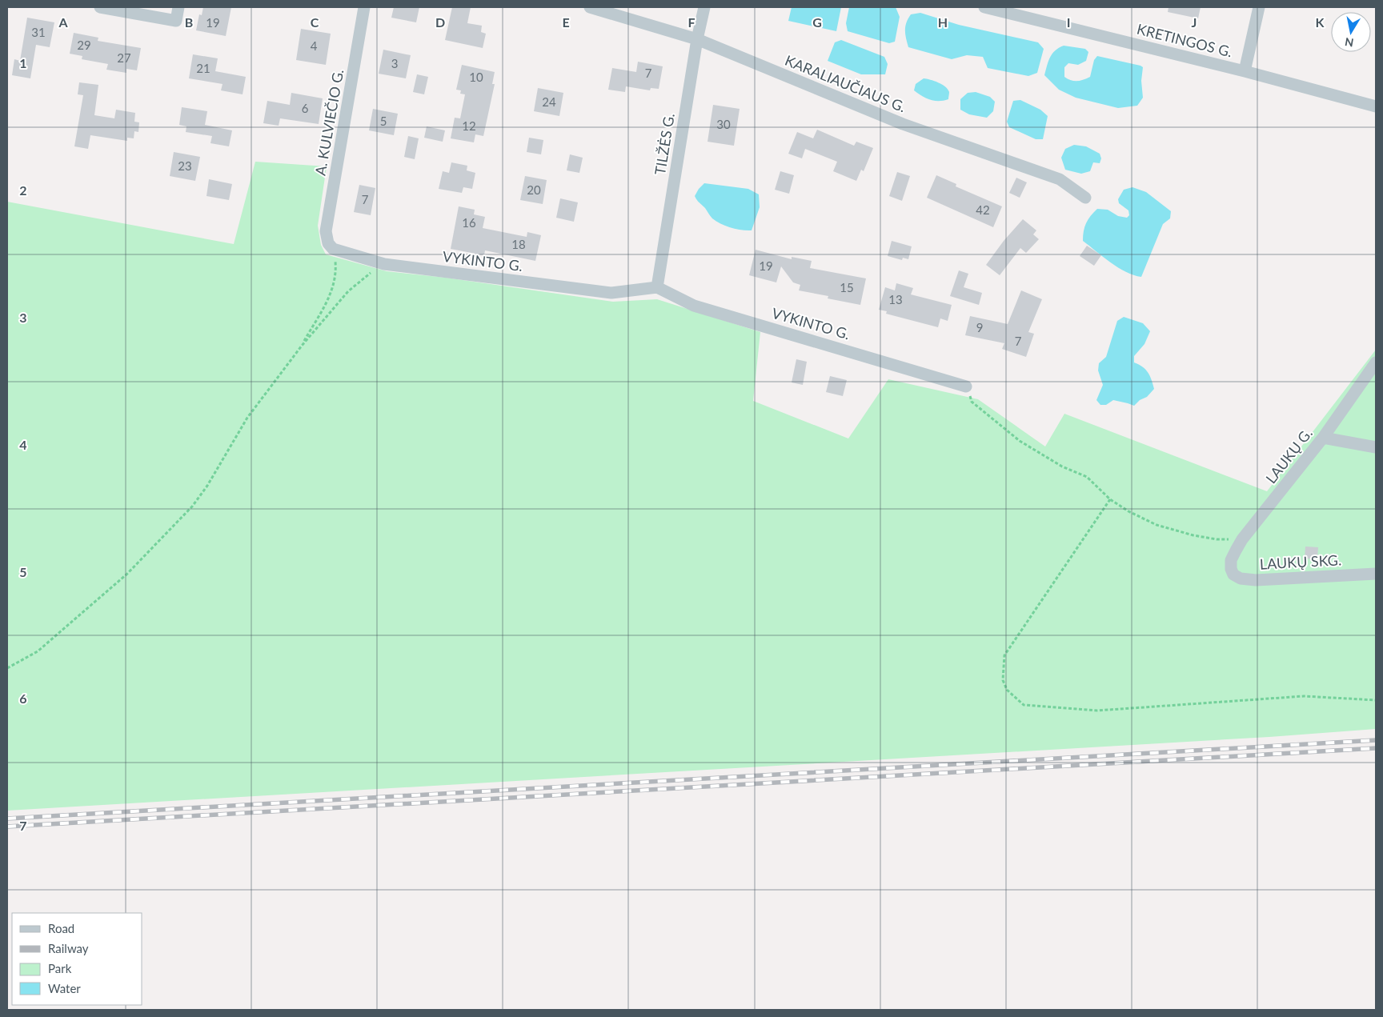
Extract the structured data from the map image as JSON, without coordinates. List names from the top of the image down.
{
  "streets": {
    "street": [
      "KRETINGOS G.",
      "KARALIAUČIAUS G.",
      "A. KULVIEČIO G.",
      "TILŽĖS G.",
      "VYKINTO G.",
      "LAUKŲ G.",
      "LAUKŲ SKG."
    ]
  },
  "crossings": [
    ["KARALIAUČIAUS G.", "TILŽĖS G."],
    ["A. KULVIEČIO G.", "VYKINTO G."],
    ["TILŽĖS G.", "VYKINTO G."],
    ["LAUKŲ G.", "LAUKŲ SKG."]
  ],
  "house_numbers": [
    "19",
    "31",
    "29",
    "4",
    "27",
    "3",
    "21",
    "7",
    "10",
    "24",
    "6",
    "5",
    "30",
    "12",
    "23",
    "20",
    "7",
    "42",
    "16",
    "18",
    "19",
    "15",
    "13",
    "9",
    "7"
  ],
  "legend": [
    "Road",
    "Railway",
    "Park",
    "Water"
  ],
  "north": "bottom",
  "grid": {
    "columns": [
      "A",
      "B",
      "C",
      "D",
      "E",
      "F",
      "G",
      "H",
      "I",
      "J",
      "K"
    ],
    "rows": [
      "1",
      "2",
      "3",
      "4",
      "5",
      "6",
      "7"
    ]
  }
}
